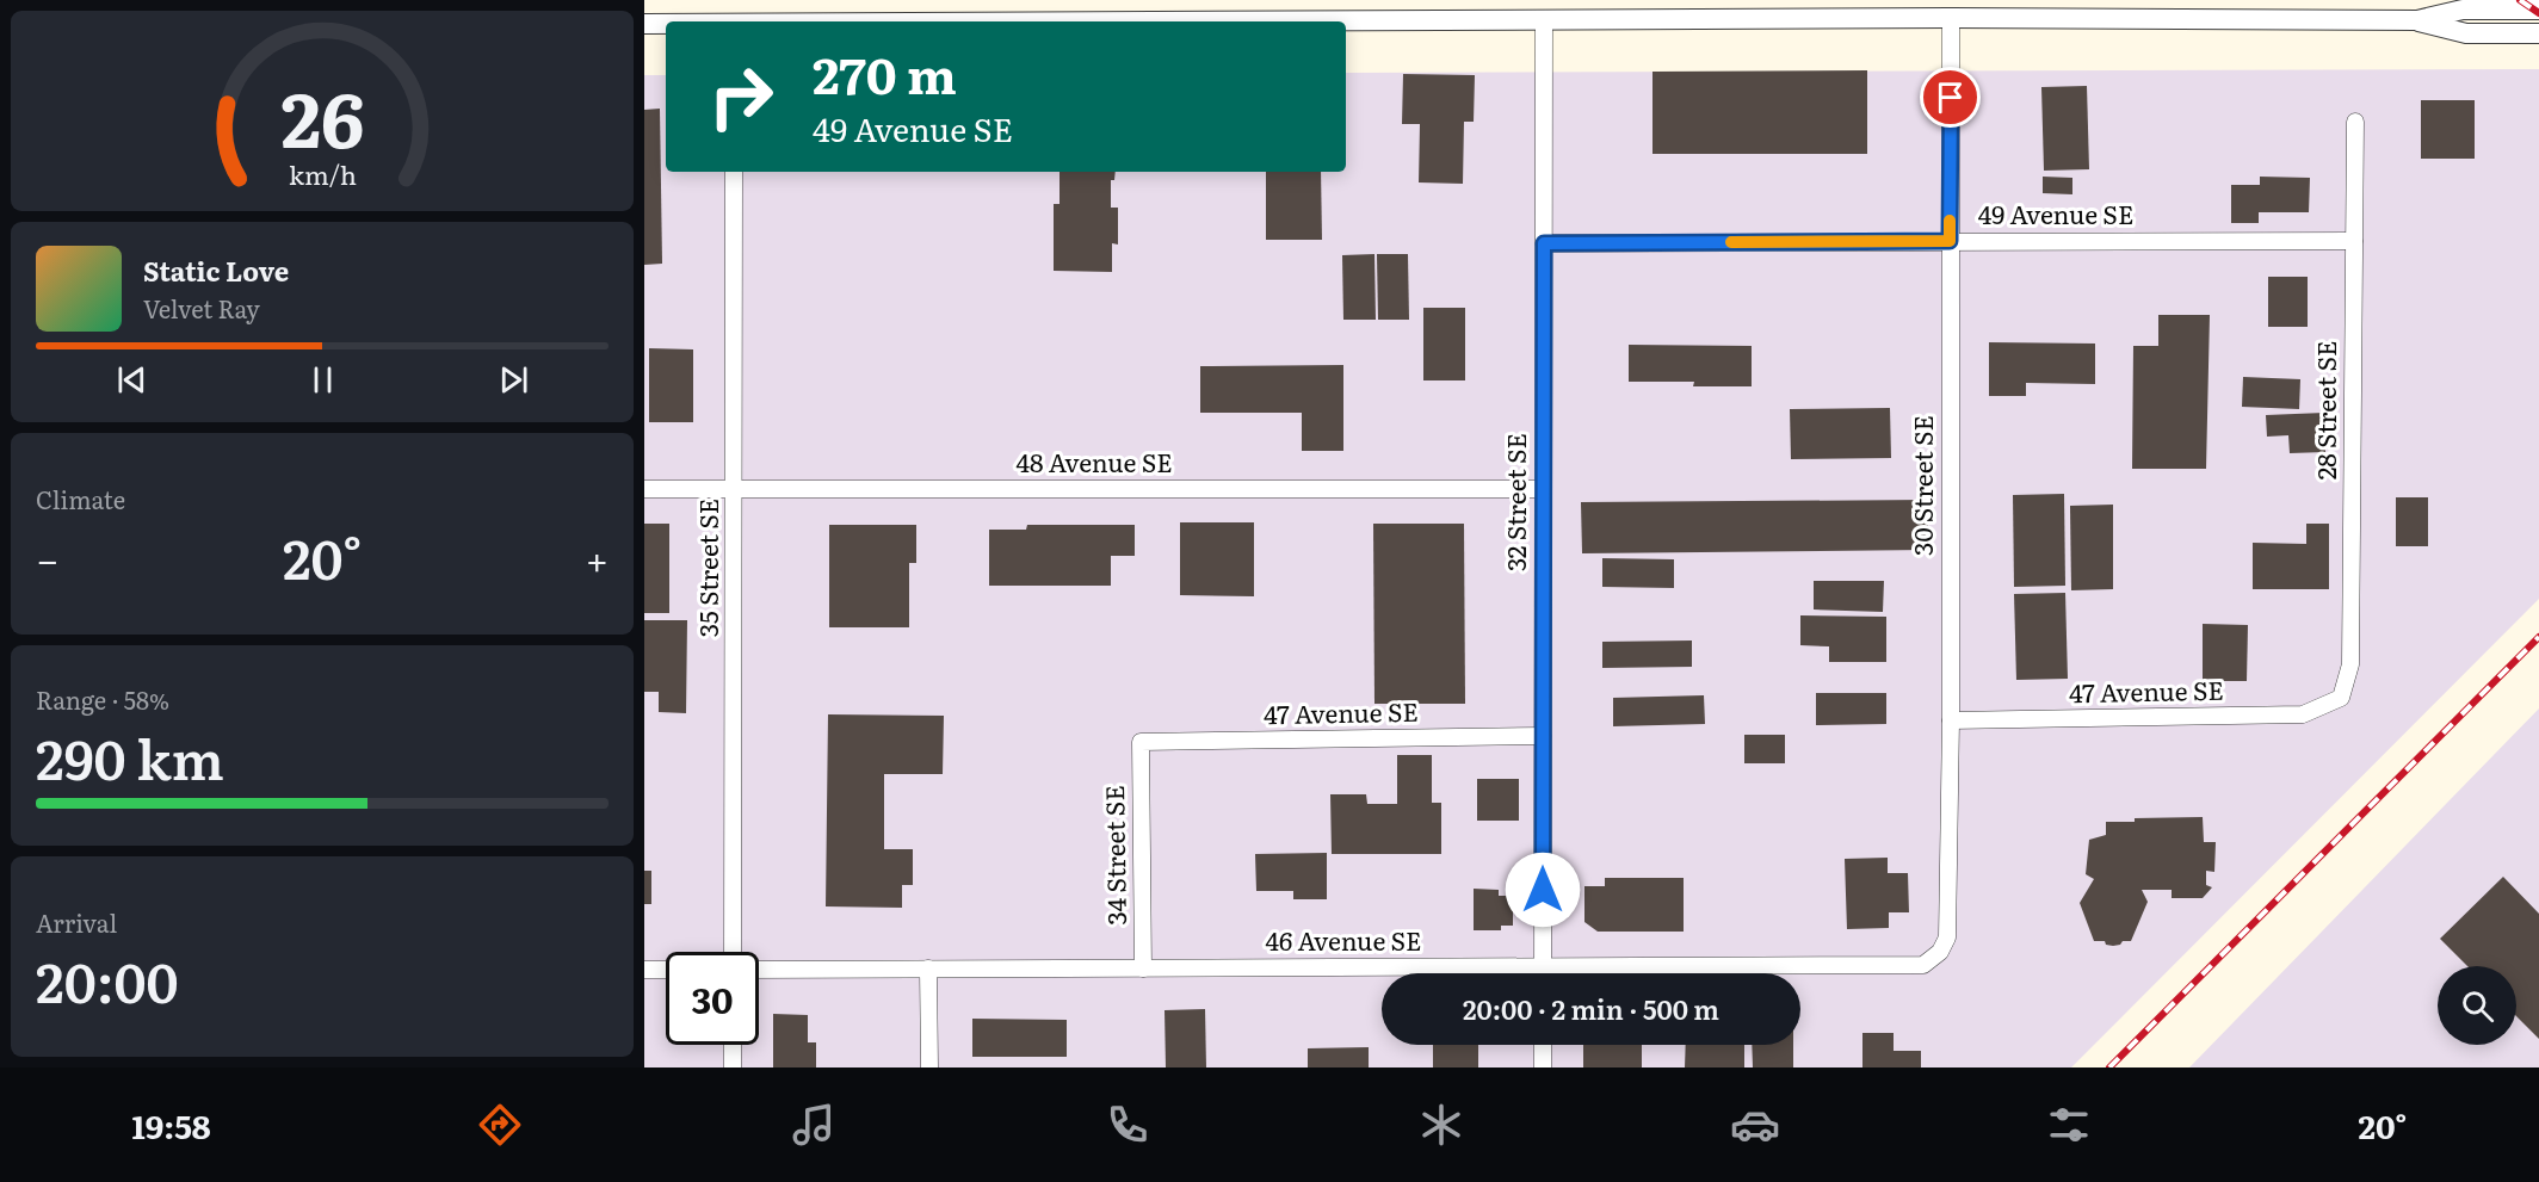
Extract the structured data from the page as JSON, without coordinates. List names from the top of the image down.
{
  "streets": {
    "street": [
      "49 Avenue SE",
      "28 Street SE",
      "48 Avenue SE",
      "30 Street SE",
      "32 Street SE",
      "35 Street SE",
      "47 Avenue SE",
      "34 Street SE",
      "46 Avenue SE"
    ]
  },
  "crossings": [
    ["49 Avenue SE", "28 Street SE"],
    ["49 Avenue SE", "30 Street SE"],
    ["49 Avenue SE", "32 Street SE"],
    ["28 Street SE", "47 Avenue SE"],
    ["48 Avenue SE", "32 Street SE"],
    ["48 Avenue SE", "35 Street SE"],
    ["30 Street SE", "47 Avenue SE"],
    ["30 Street SE", "46 Avenue SE"],
    ["32 Street SE", "47 Avenue SE"],
    ["32 Street SE", "46 Avenue SE"],
    ["47 Avenue SE", "34 Street SE"],
    ["34 Street SE", "46 Avenue SE"]
  ],
  "page": {
    "turn": ["270 m", "49 Avenue SE"],
    "song": ["Static Love", "Velvet Ray"],
    "tile": [
      "Climate",
      ["Range · 58%", "290 km"],
      ["Arrival", "20:00"]
    ],
    "heat": ["−", "20°", "+"],
    "limit": "30",
    "trip": "20:00 · 2 min · 500 m",
    "tabs": ["19:58", "20°"],
    "gauge": ["26", "km/h"]
  }
}
